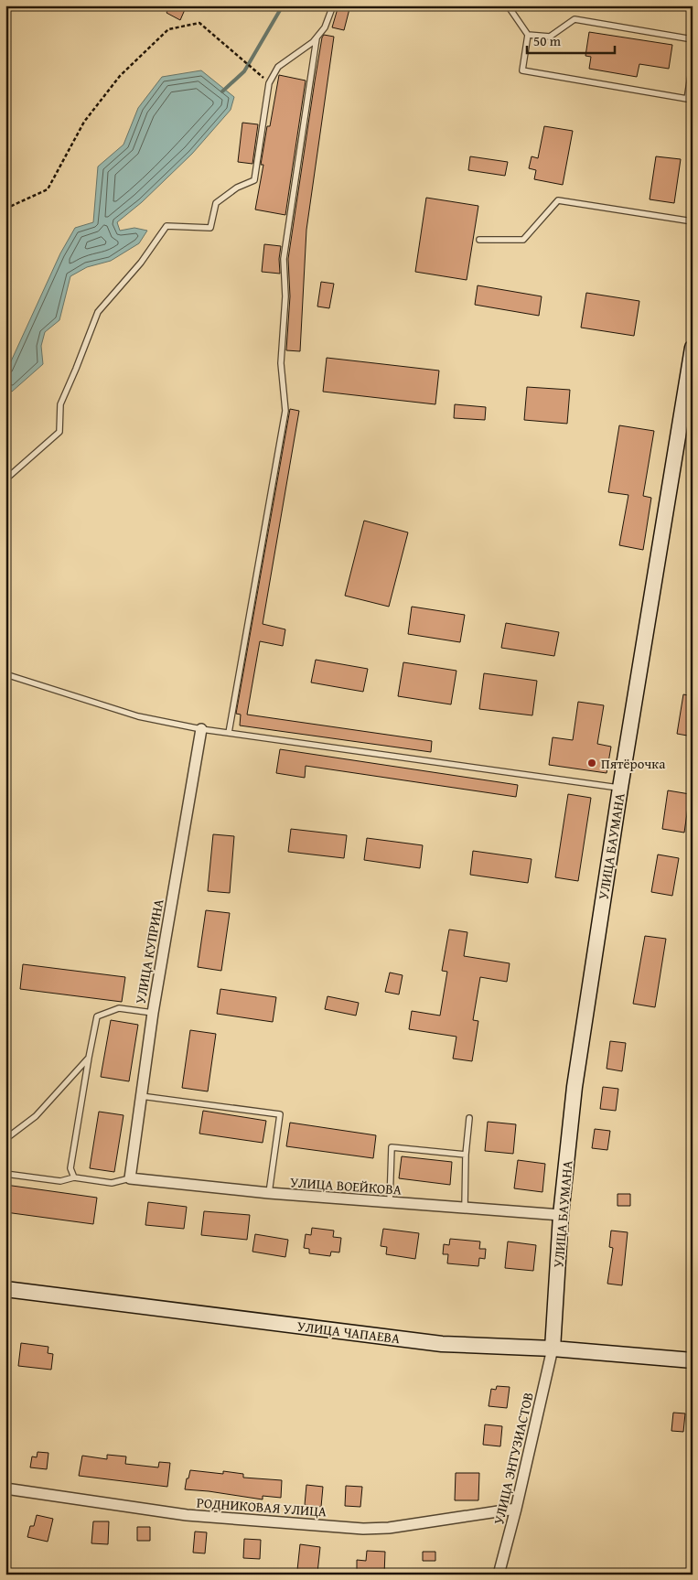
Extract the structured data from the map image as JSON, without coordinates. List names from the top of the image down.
{
  "streets": {
    "street": [
      "УЛИЦА БАУМАНА",
      "УЛИЦА КУПРИНА",
      "УЛИЦА ВОЕЙКОВА",
      "УЛИЦА ЧАПАЕВА",
      "УЛИЦА ЭНТУЗИАСТОВ",
      "РОДНИКОВАЯ УЛИЦА"
    ]
  },
  "crossings": [
    ["УЛИЦА БАУМАНА", "УЛИЦА ВОЕЙКОВА"],
    ["УЛИЦА БАУМАНА", "УЛИЦА ЧАПАЕВА"],
    ["УЛИЦА БАУМАНА", "УЛИЦА ЭНТУЗИАСТОВ"],
    ["УЛИЦА КУПРИНА", "УЛИЦА ВОЕЙКОВА"],
    ["УЛИЦА ЧАПАЕВА", "УЛИЦА ЭНТУЗИАСТОВ"],
    ["УЛИЦА ЭНТУЗИАСТОВ", "РОДНИКОВАЯ УЛИЦА"]
  ],
  "places": ["Пятёрочка"],
  "scale_bar": "50 m"
}
